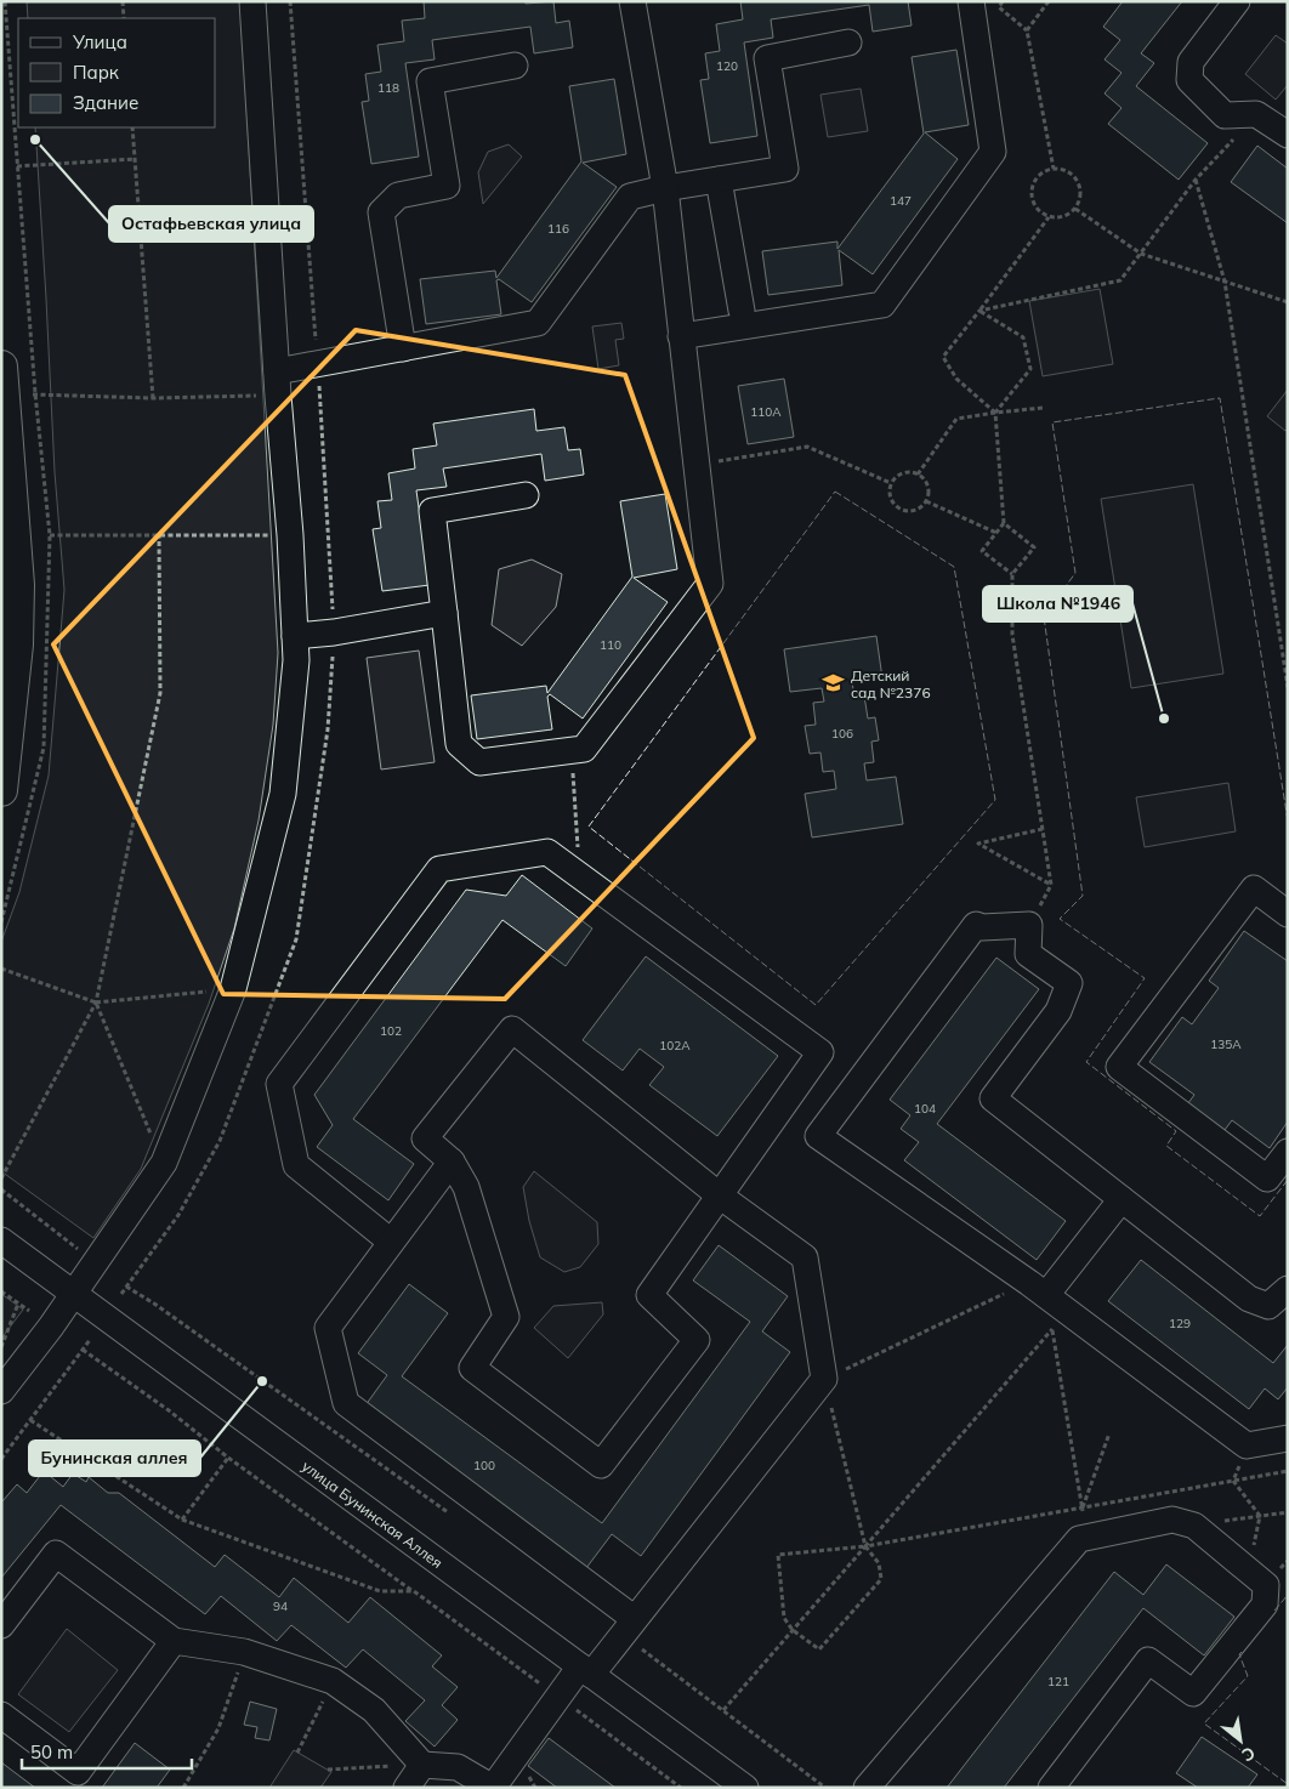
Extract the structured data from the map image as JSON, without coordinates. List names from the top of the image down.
{
  "streets": {
    "street": ["улица Бунинская Аллея"]
  },
  "places": {
    "other": ["Остафьевская улица", "Школа №1946", "Бунинская аллея"],
    "school or university": ["Детский сад №2376"]
  },
  "house_numbers": [
    "120",
    "118",
    "147",
    "116",
    "110А",
    "110",
    "106",
    "102",
    "135А",
    "102А",
    "104",
    "129",
    "100",
    "94",
    "121"
  ],
  "legend": ["Улица", "Парк", "Здание"],
  "scale_bar": "50 m",
  "north": "bottom right"
}
